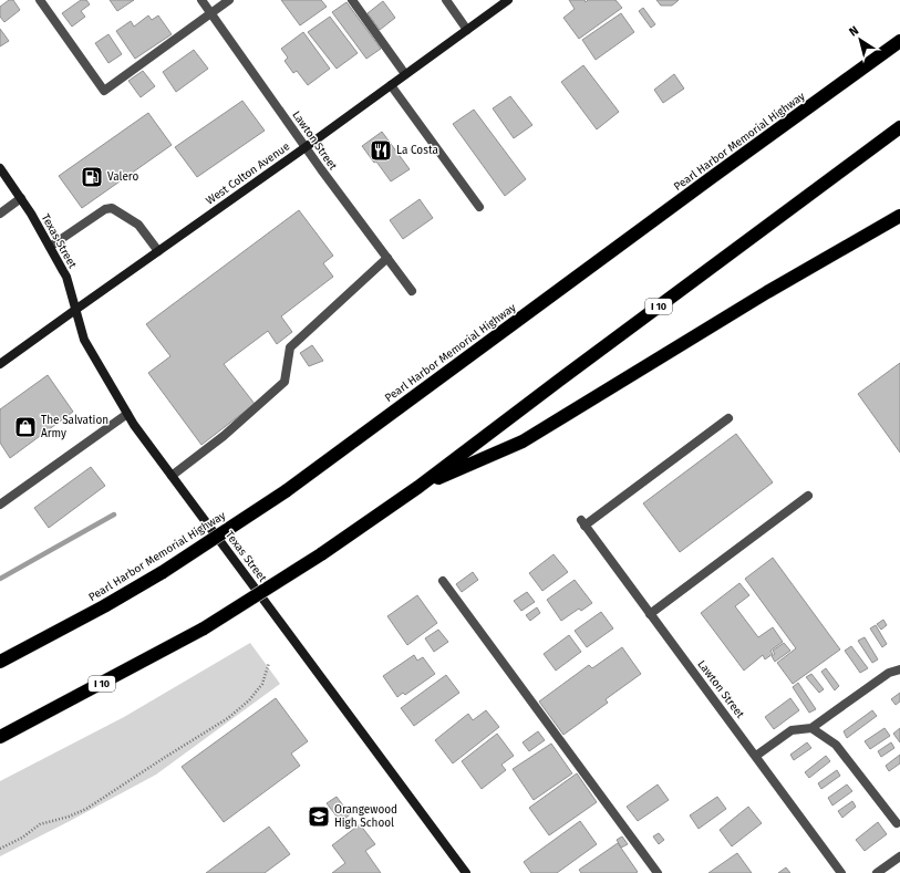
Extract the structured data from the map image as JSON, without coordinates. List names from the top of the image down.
{
  "streets": {
    "highway": ["Pearl Harbor Memorial Highway", "I 10"],
    "main road": ["West Colton Avenue", "Texas Street"],
    "street": ["Lawton Street"]
  },
  "crossings": [
    ["Lawton Street", "West Colton Avenue"],
    ["West Colton Avenue", "Texas Street"]
  ],
  "places": {
    "restaurant": ["La Costa"],
    "fuel station": ["Valero"],
    "shop": ["The Salvation Army"],
    "school or university": ["Orangewood High School"]
  },
  "north": "top left"
}
